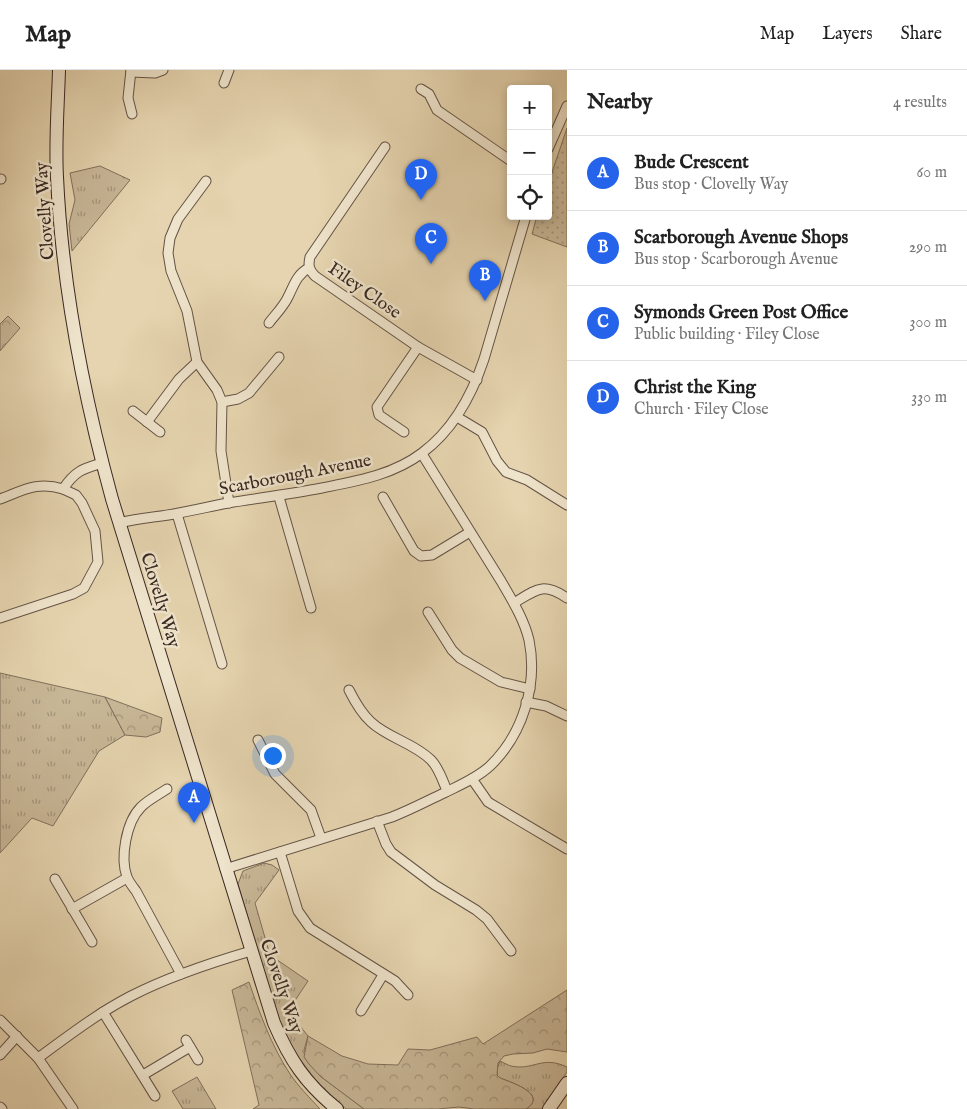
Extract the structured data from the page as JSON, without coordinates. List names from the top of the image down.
{
  "streets": {
    "street": ["Clovelly Way", "Filey Close", "Scarborough Avenue"]
  },
  "crossings": [
    ["Clovelly Way", "Scarborough Avenue"],
    ["Filey Close", "Scarborough Avenue"]
  ],
  "page": {
    "header": "Map",
    "nav": ["Map", "Layers", "Share"],
    "heading": ["Nearby", "4 results"],
    "map_buttons": ["+", "−"],
    "list": [
      {
        "mark": "A",
        "name": "Bude Crescent",
        "note": "Bus stop · Clovelly Way",
        "value": "60 m"
      },
      {
        "mark": "B",
        "name": "Scarborough Avenue Shops",
        "note": "Bus stop · Scarborough Avenue",
        "value": "290 m"
      },
      {
        "mark": "C",
        "name": "Symonds Green Post Office",
        "note": "Public building · Filey Close",
        "value": "300 m"
      },
      {
        "mark": "D",
        "name": "Christ the King",
        "note": "Church · Filey Close",
        "value": "330 m"
      }
    ],
    "pins": [
      "D",
      "C",
      "B",
      "A"
    ]
  }
}
